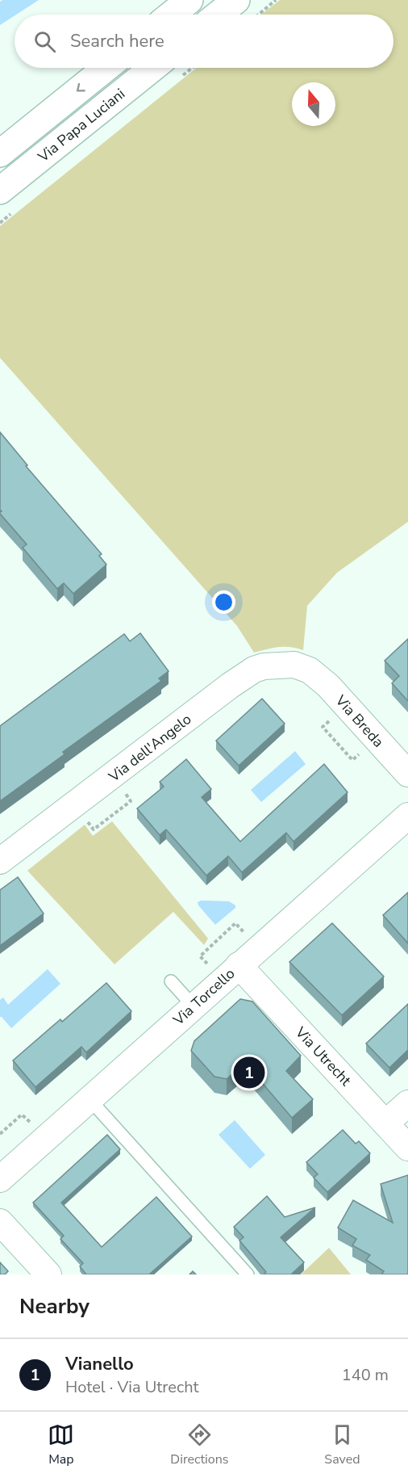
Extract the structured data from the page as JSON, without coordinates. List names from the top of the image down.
{
  "streets": {
    "main road": ["Via Papa Luciani"],
    "street": [
      "Via Breda",
      "Via dell'Angelo",
      "Via Torcello",
      "Via Utrecht"
    ]
  },
  "crossings": [
    ["Via Breda", "Via dell'Angelo"],
    ["Via Torcello", "Via Utrecht"]
  ],
  "north": "top",
  "page": {
    "search": "Search here",
    "pins": "1",
    "heading": "Nearby",
    "list": [
      {
        "mark": "1",
        "name": "Vianello",
        "note": "Hotel · Via Utrecht",
        "value": "140 m"
      }
    ],
    "nav": ["Map", "Directions", "Saved"]
  }
}
